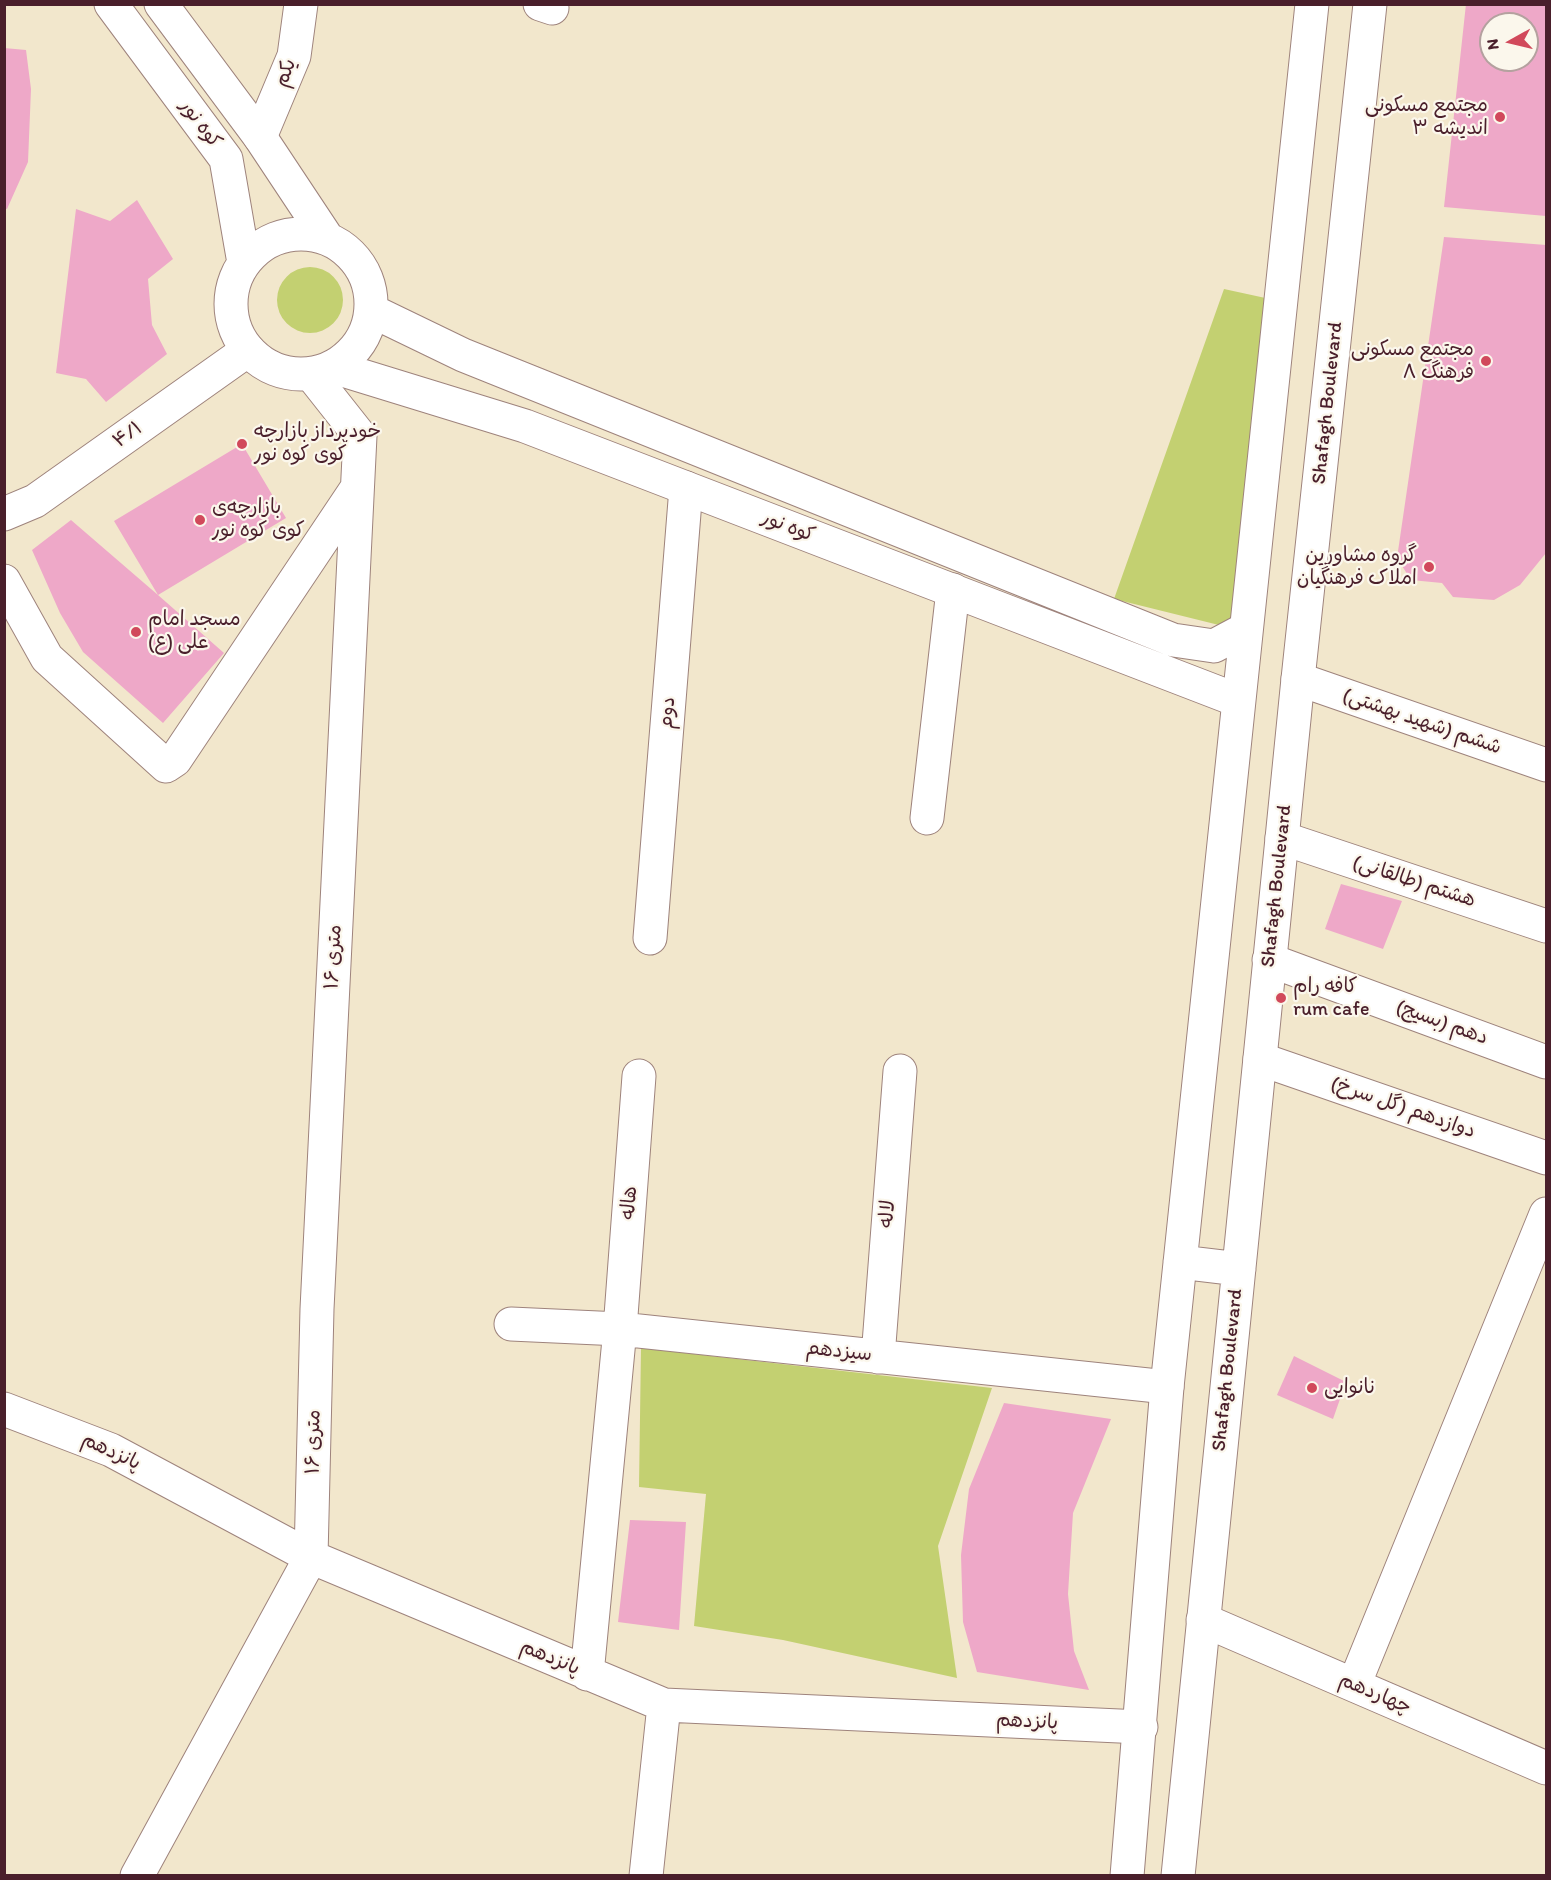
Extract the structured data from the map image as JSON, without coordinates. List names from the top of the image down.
{
  "streets": {
    "street": [
      "یکم",
      "کوه نور",
      "Shafagh Boulevard",
      "۴/۱",
      "دوم",
      "ششم (شهید بهشتی)",
      "هشتم (طالقانی)",
      "۱۶ متری",
      "دهم (بسیج)",
      "دوازدهم (گل سرخ)",
      "هاله",
      "لاله",
      "سیزدهم",
      "پانزدهم",
      "چهاردهم"
    ]
  },
  "crossings": [
    ["یکم", "کوه نور"],
    ["کوه نور", "۴/۱"],
    ["کوه نور", "دوم"],
    ["کوه نور", "۱۶ متری"],
    ["Shafagh Boulevard", "ششم (شهید بهشتی)"],
    ["Shafagh Boulevard", "هشتم (طالقانی)"],
    ["Shafagh Boulevard", "دهم (بسیج)"],
    ["Shafagh Boulevard", "دوازدهم (گل سرخ)"],
    ["Shafagh Boulevard", "چهاردهم"],
    ["۴/۱", "۱۶ متری"],
    ["۱۶ متری", "پانزدهم"],
    ["هاله", "سیزدهم"],
    ["هاله", "پانزدهم"],
    ["لاله", "سیزدهم"]
  ],
  "places": [
    "مجتمع مسکونی اندیشه ۳",
    "مجتمع مسکونی فرهنگ ۸",
    "خودپرداز بازارچه کوی کوه نور",
    "بازارچه‌ی کوی کوه نور",
    "گروه مشاورین املاک فرهنگیان",
    "مسجد امام علی (ع)",
    "کافه رام rum cafe",
    "نانوایی"
  ],
  "north": "left"
}
